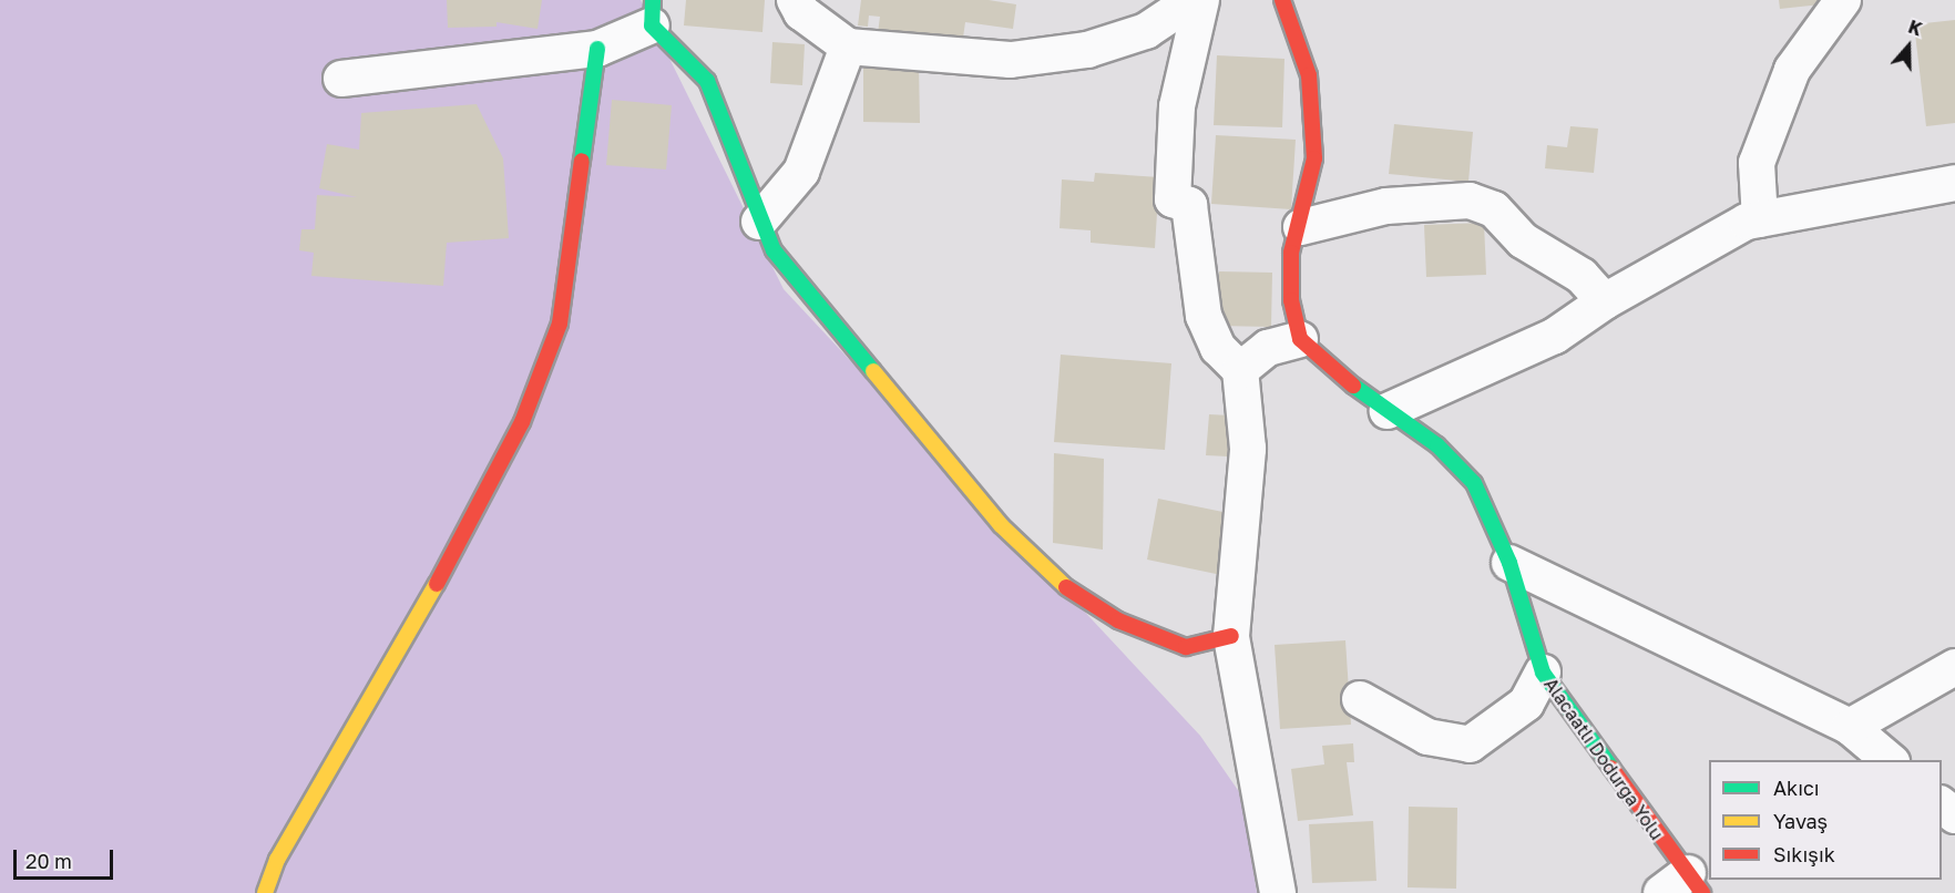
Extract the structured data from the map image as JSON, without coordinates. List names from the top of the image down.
{
  "streets": {
    "street": ["Alacaatlı Dodurga Yolu"]
  },
  "legend": ["Akıcı", "Yavaş", "Sıkışık"],
  "scale_bar": "20 m",
  "north": "top"
}
